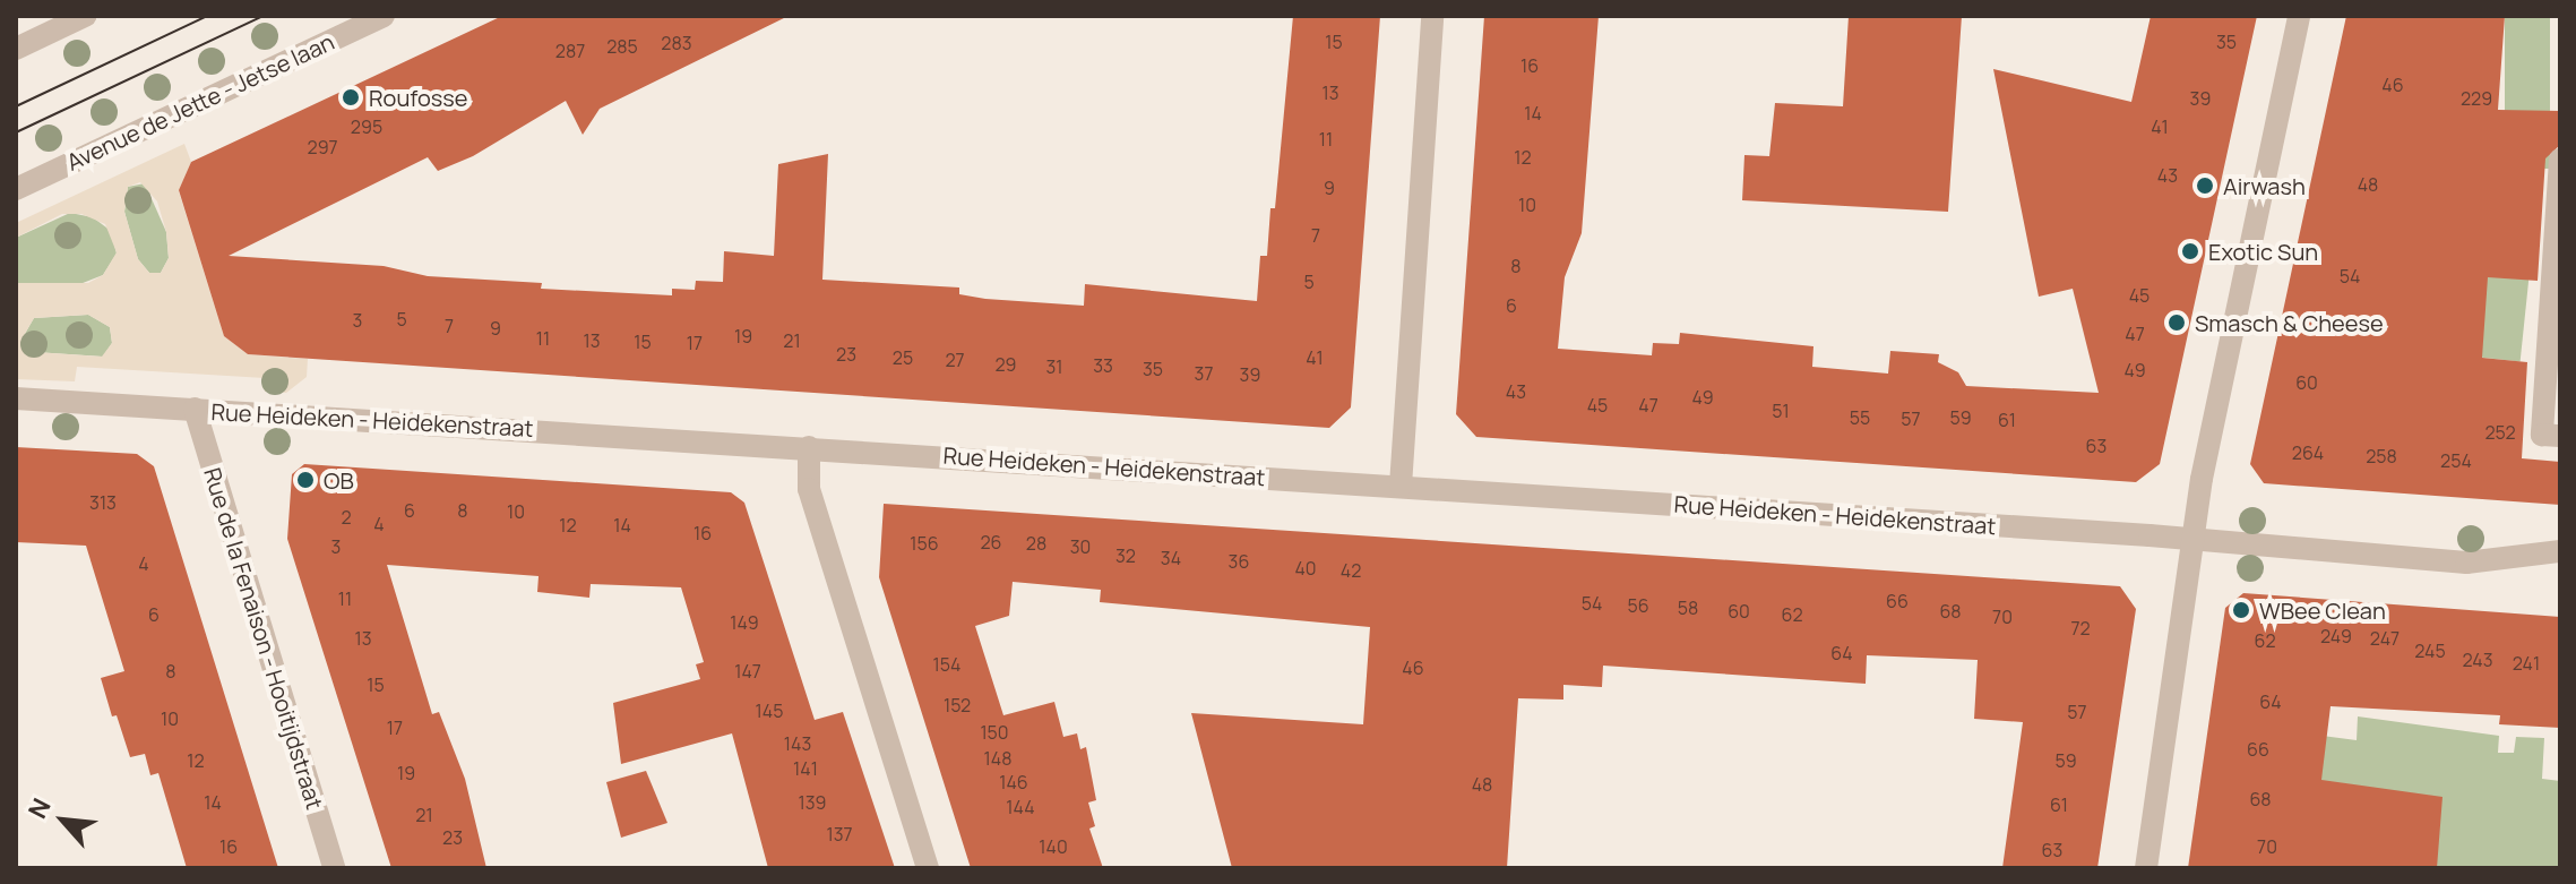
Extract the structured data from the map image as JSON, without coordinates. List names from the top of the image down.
{
  "streets": {
    "street": ["Avenue de Jette - Jetse laan", "Rue Heideken - Heidekenstraat", "Rue de la Fenaison - Hooitijdstraat"]
  },
  "crossings": [
    ["Rue Heideken - Heidekenstraat", "Rue de la Fenaison - Hooitijdstraat"]
  ],
  "places": [
    "Roufosse",
    "Airwash",
    "Exotic Sun",
    "Smasch & Cheese",
    "OB",
    "WBee Clean"
  ],
  "house_numbers": [
    "15",
    "35",
    "283",
    "285",
    "287",
    "16",
    "46",
    "13",
    "39",
    "229",
    "14",
    "295",
    "41",
    "11",
    "297",
    "12",
    "43",
    "48",
    "9",
    "10",
    "7",
    "8",
    "54",
    "5",
    "45",
    "6",
    "5",
    "3",
    "7",
    "9",
    "47",
    "19",
    "11",
    "13",
    "21",
    "15",
    "17",
    "23",
    "25",
    "41",
    "27",
    "29",
    "33",
    "31",
    "35",
    "49",
    "37",
    "39",
    "60",
    "43",
    "49",
    "45",
    "47",
    "51",
    "55",
    "59",
    "57",
    "61",
    "252",
    "63",
    "264",
    "258",
    "254",
    "313",
    "6",
    "8",
    "10",
    "2",
    "4",
    "12",
    "14",
    "16",
    "26",
    "156",
    "28",
    "3",
    "30",
    "32",
    "34",
    "36",
    "4",
    "40",
    "42",
    "11",
    "66",
    "54",
    "56",
    "58",
    "60",
    "68",
    "6",
    "62",
    "70",
    "149",
    "72",
    "249",
    "13",
    "247",
    "62",
    "245",
    "64",
    "243",
    "241",
    "154",
    "46",
    "8",
    "147",
    "15",
    "64",
    "152",
    "145",
    "57",
    "10",
    "17",
    "150",
    "143",
    "66",
    "148",
    "12",
    "59",
    "141",
    "19",
    "146",
    "48",
    "68",
    "14",
    "139",
    "61",
    "144",
    "21",
    "137",
    "23",
    "16",
    "140",
    "70",
    "63"
  ],
  "north": "top left"
}
